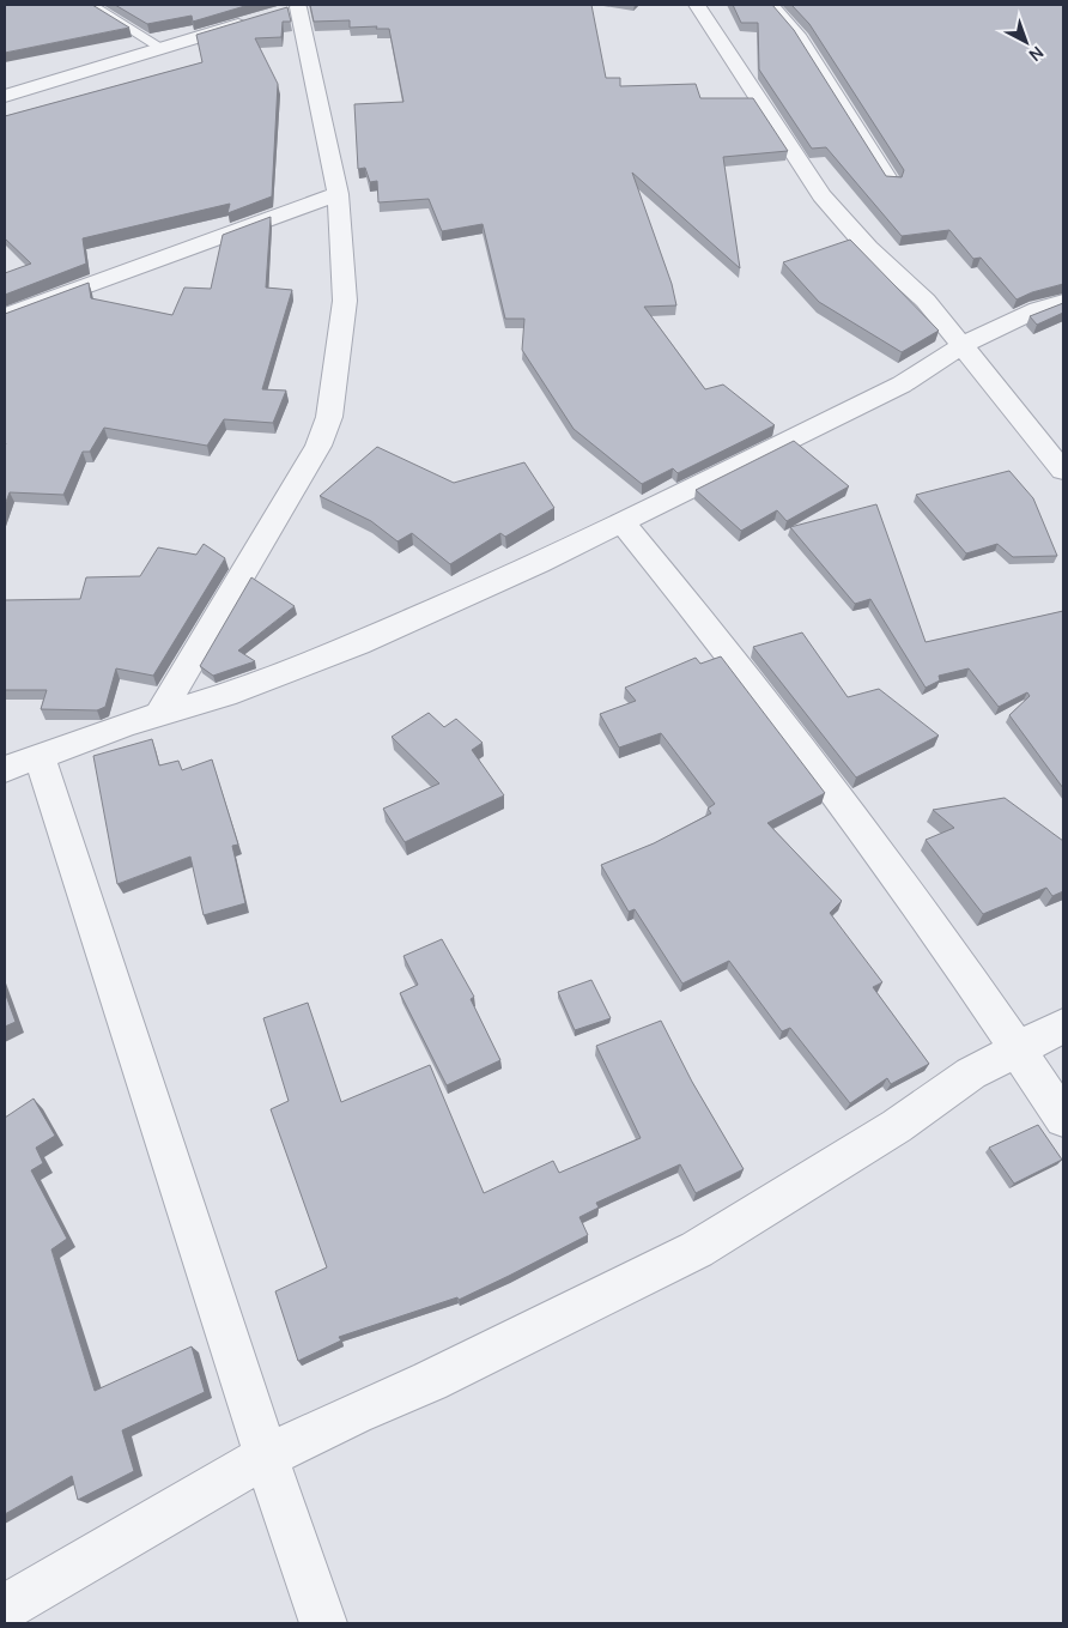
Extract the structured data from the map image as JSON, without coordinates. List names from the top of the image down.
{
  "north": "bottom right"
}
